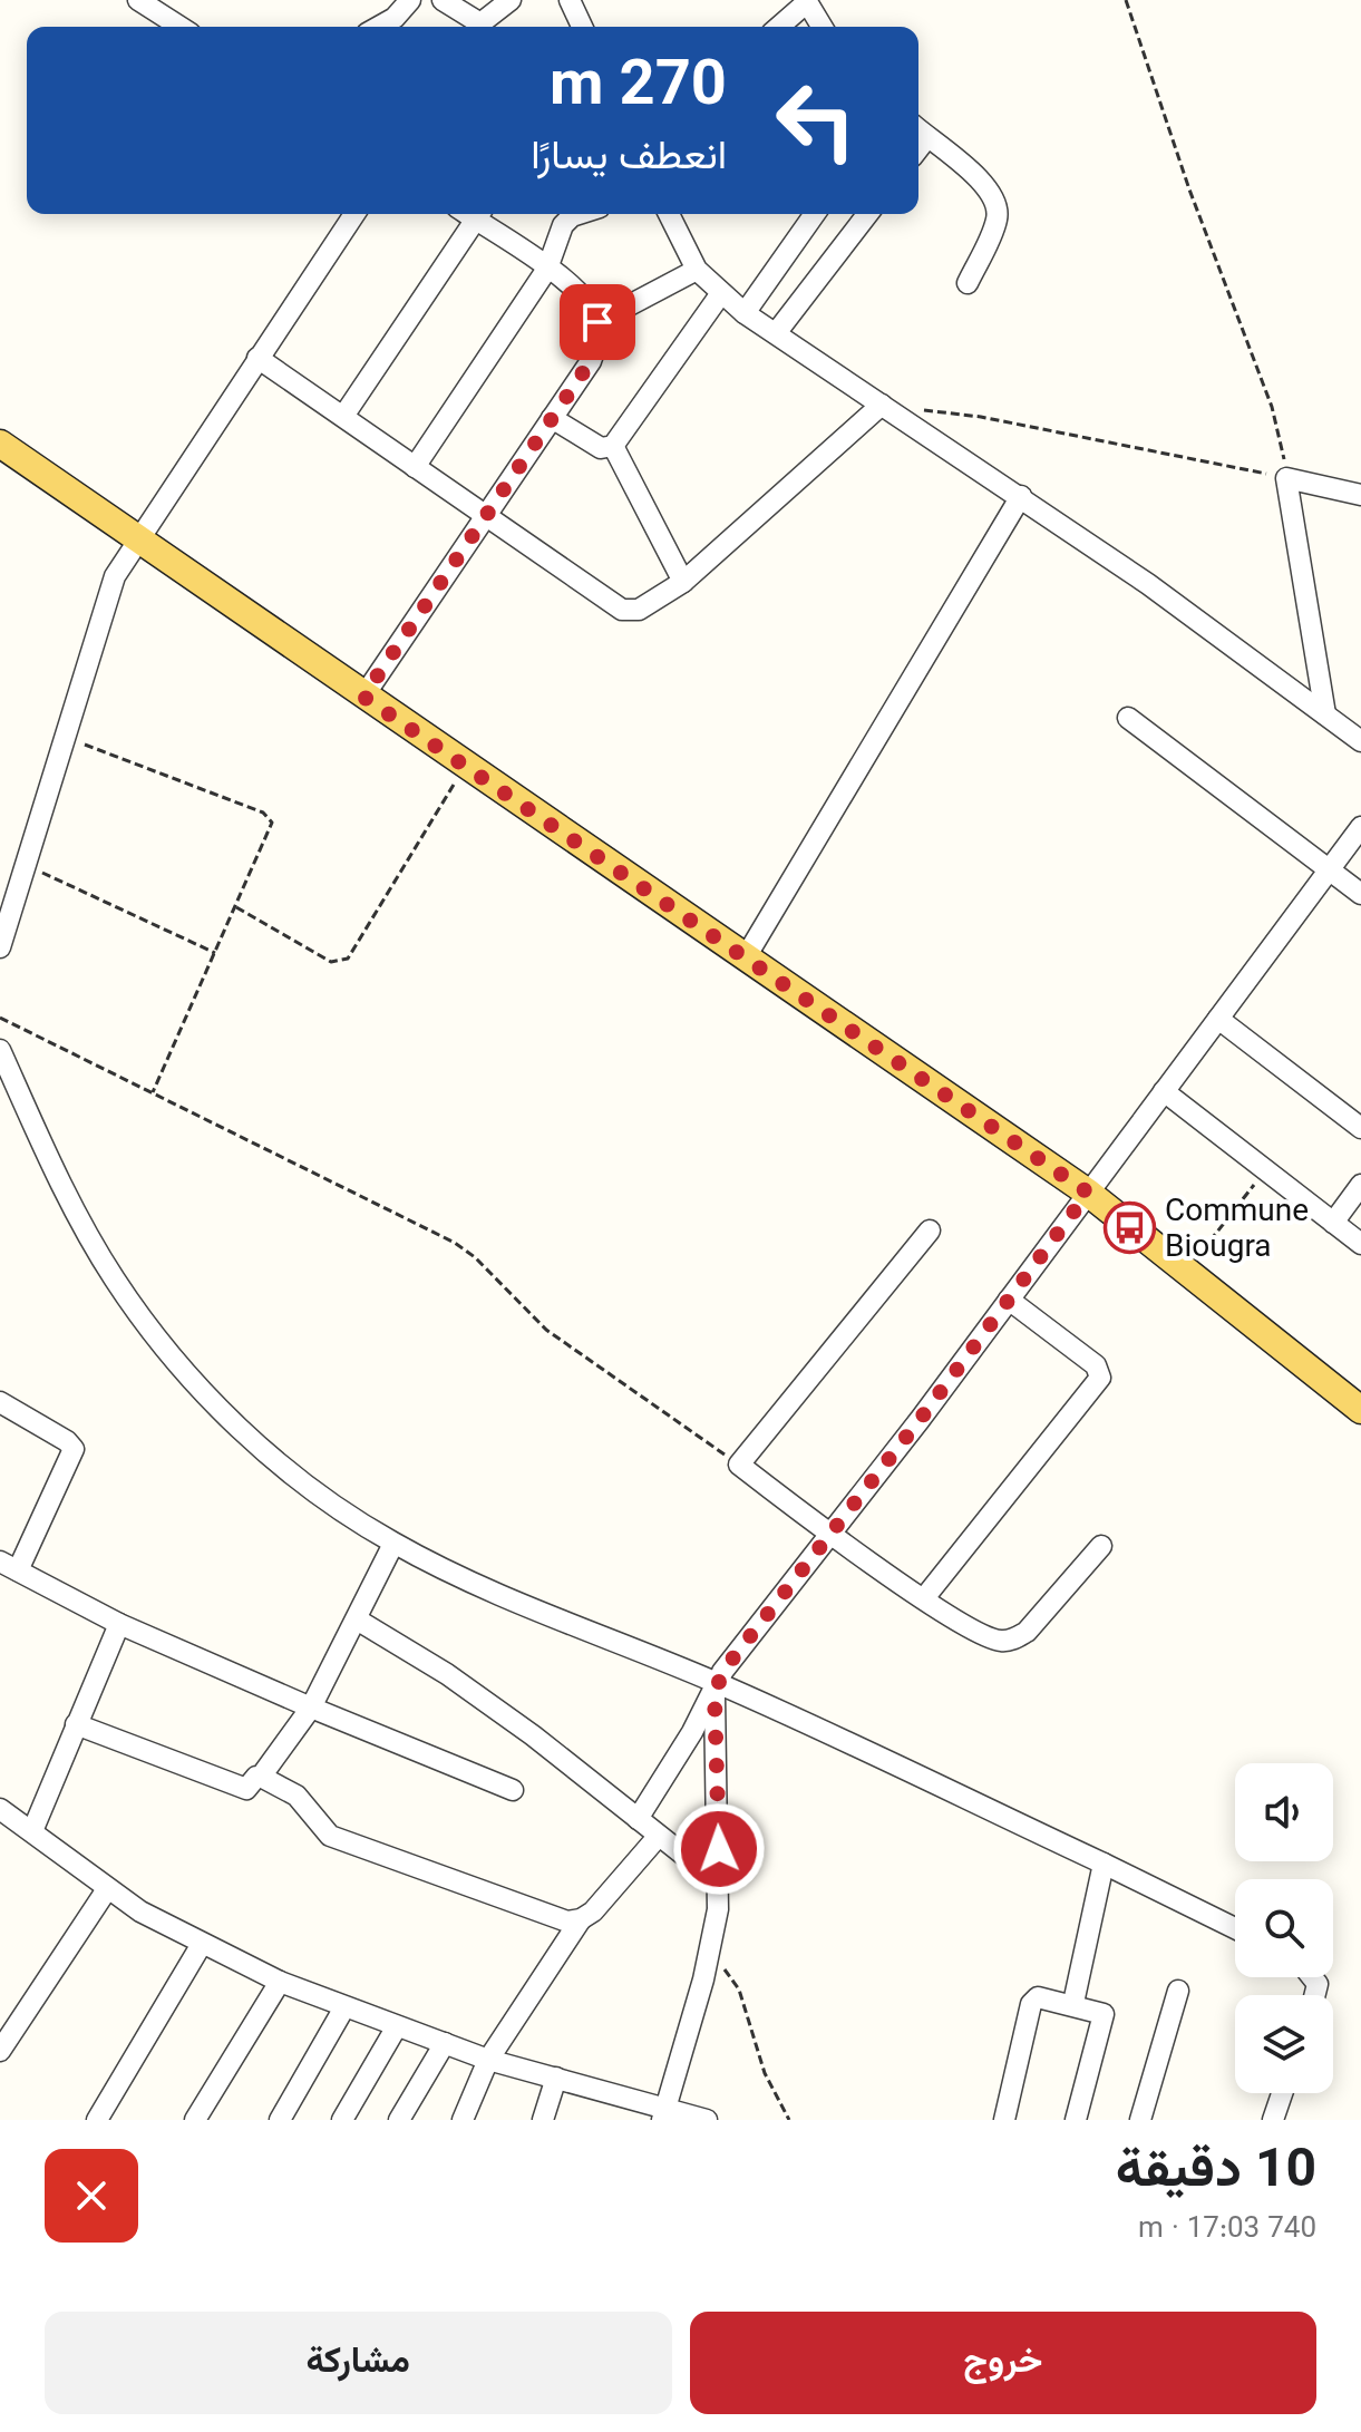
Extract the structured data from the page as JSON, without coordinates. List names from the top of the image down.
{
  "places": {
    "bus stop": ["Commune Biougra"]
  },
  "page": {
    "turn": ["270 m", "انعطف يسارًا"],
    "heading": ["10 دقيقة", "740 m · 17:03"],
    "buttons": ["خروج", "مشاركة"]
  }
}
